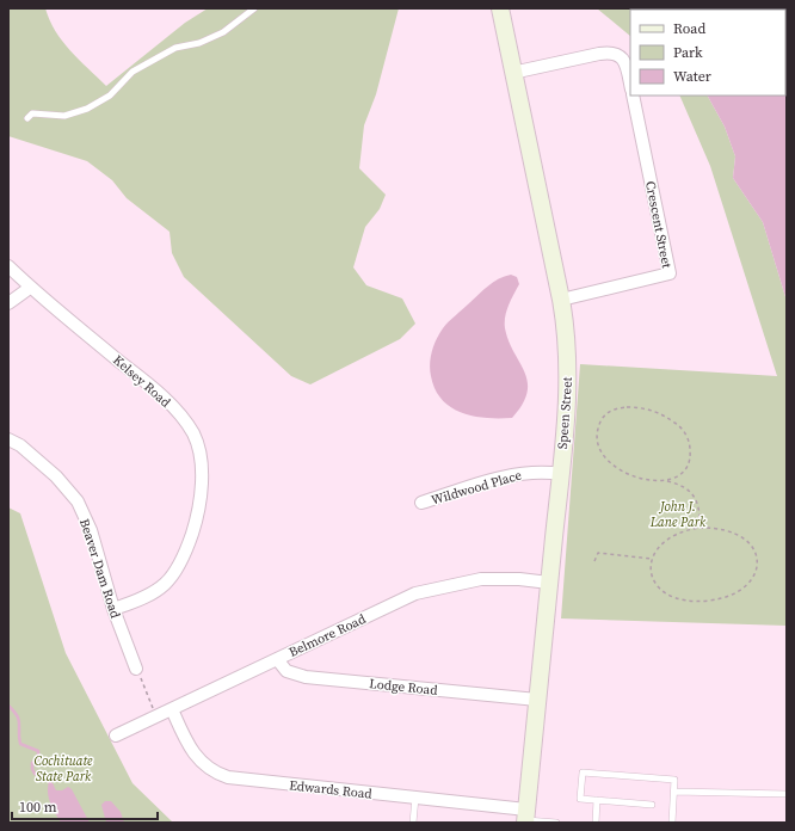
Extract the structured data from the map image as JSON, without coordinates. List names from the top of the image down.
{
  "streets": {
    "street": [
      "Crescent Street",
      "Kelsey Road",
      "Speen Street",
      "Wildwood Place",
      "Beaver Dam Road",
      "Belmore Road",
      "Lodge Road",
      "Edwards Road"
    ]
  },
  "crossings": [
    ["Crescent Street", "Speen Street"],
    ["Kelsey Road", "Beaver Dam Road"],
    ["Speen Street", "Wildwood Place"],
    ["Speen Street", "Belmore Road"],
    ["Speen Street", "Lodge Road"],
    ["Speen Street", "Edwards Road"],
    ["Belmore Road", "Lodge Road"],
    ["Belmore Road", "Edwards Road"]
  ],
  "parks": ["John J. Lane Park", "Cochituate State Park"],
  "legend": ["Road", "Park", "Water"],
  "scale_bar": "100 m"
}
